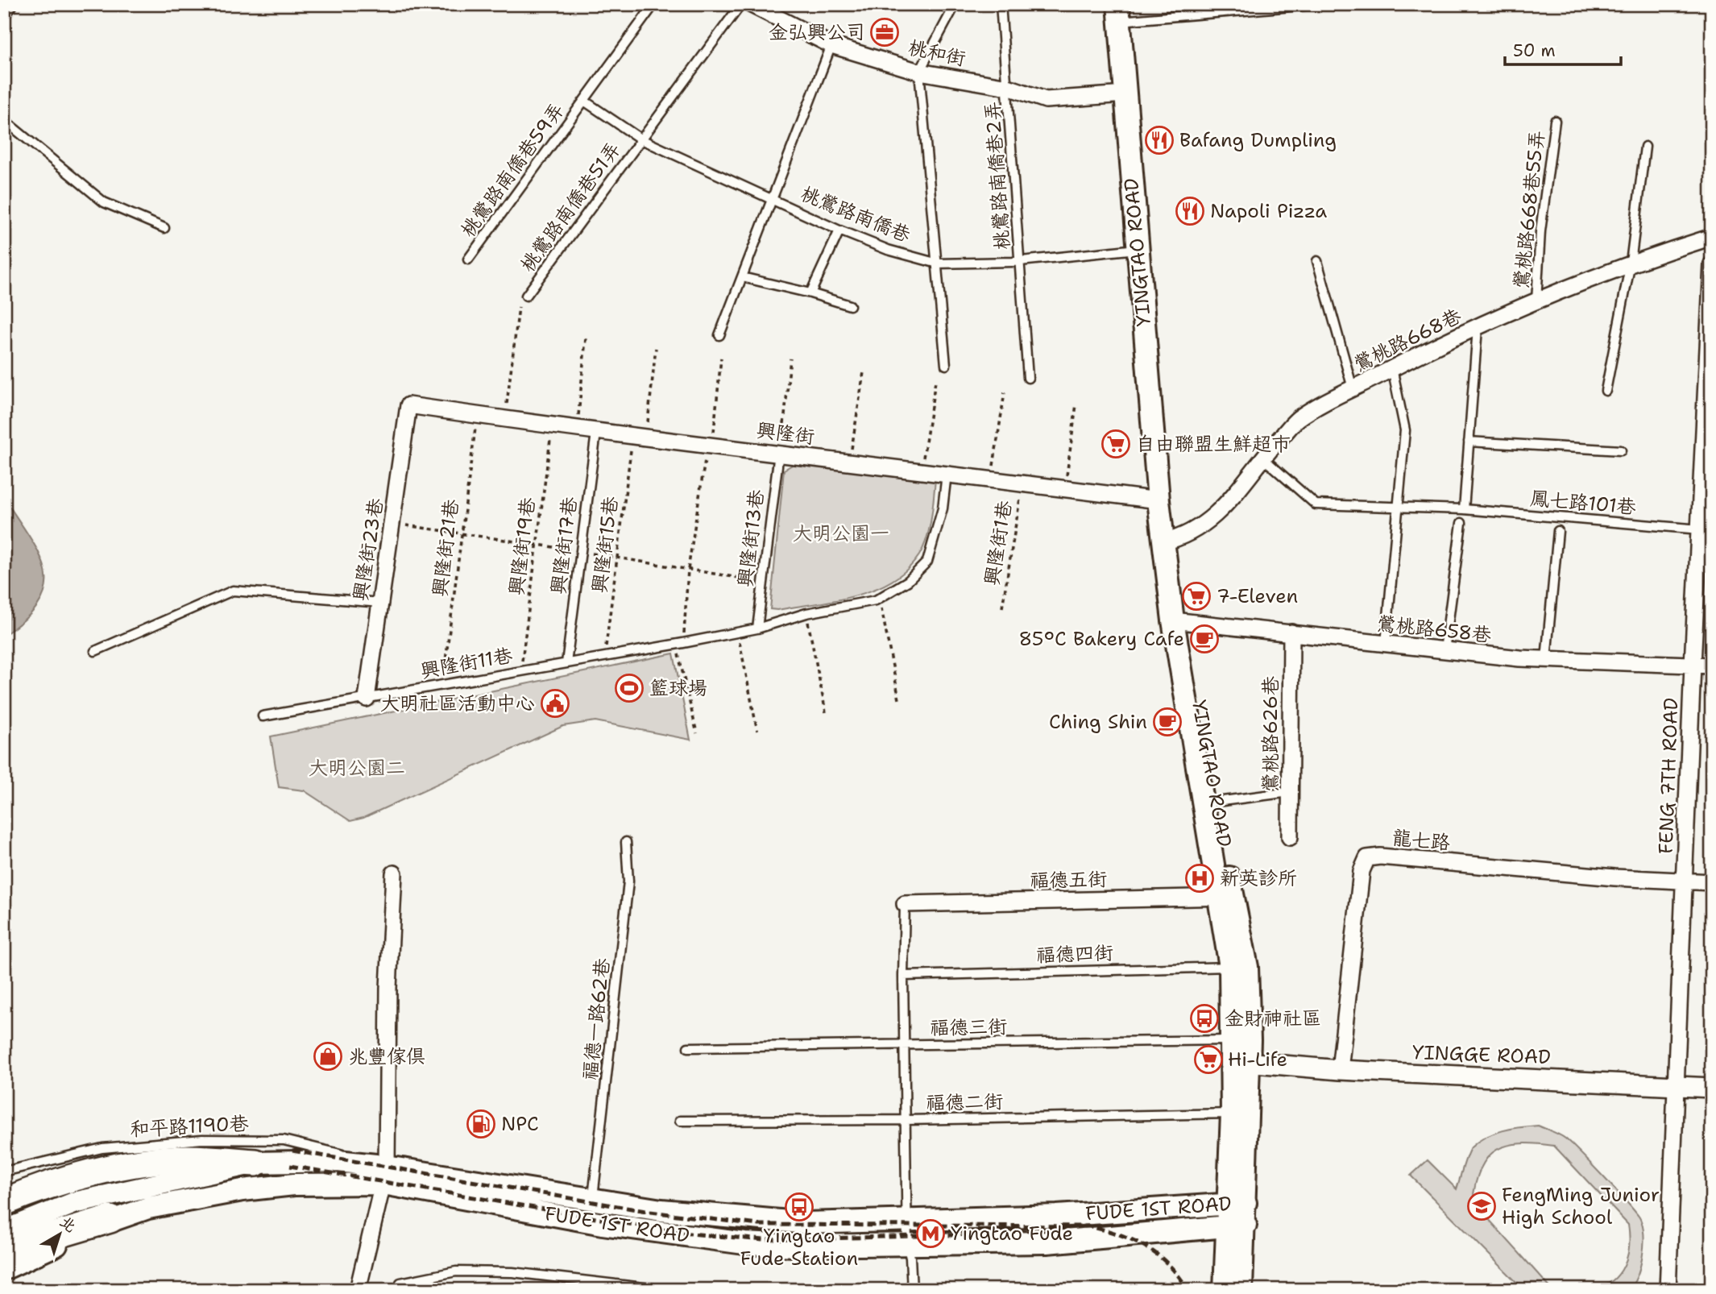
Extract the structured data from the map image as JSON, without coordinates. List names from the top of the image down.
{
  "streets": {
    "main road": ["YINGTAO ROAD", "FUDE 1ST ROAD"],
    "street": [
      "桃和街",
      "鶯桃路668巷",
      "興隆街",
      "興隆街23巷",
      "鶯桃路658巷",
      "鶯桃路626巷",
      "FENG 7TH ROAD",
      "龍七路",
      "福德五街",
      "YINGGE ROAD"
    ],
    "lane": [
      "桃鶯路南僑巷59弄",
      "桃鶯路南僑巷2弄",
      "桃鶯路南僑巷51弄",
      "鶯桃路668巷55弄",
      "桃鶯路南僑巷",
      "鳳七路101巷",
      "興隆街13巷",
      "興隆街17巷",
      "興隆街11巷",
      "福德四街",
      "福德一路62巷",
      "福德三街",
      "福德二街",
      "和平路1190巷"
    ],
    "path": [
      "興隆街1巷",
      "興隆街15巷",
      "興隆街19巷",
      "興隆街21巷"
    ]
  },
  "crossings": [
    ["桃和街", "桃鶯路南僑巷2弄"],
    ["桃和街", "YINGTAO ROAD"],
    ["桃鶯路南僑巷59弄", "桃鶯路南僑巷"],
    ["桃鶯路南僑巷2弄", "桃鶯路南僑巷"],
    ["桃鶯路南僑巷51弄", "桃鶯路南僑巷"],
    ["鶯桃路668巷55弄", "鶯桃路668巷"],
    ["桃鶯路南僑巷", "YINGTAO ROAD"],
    ["YINGTAO ROAD", "鶯桃路668巷"],
    ["YINGTAO ROAD", "興隆街"],
    ["YINGTAO ROAD", "鶯桃路658巷"],
    ["YINGTAO ROAD", "福德五街"],
    ["YINGTAO ROAD", "福德四街"],
    ["YINGTAO ROAD", "福德三街"],
    ["YINGTAO ROAD", "YINGGE ROAD"],
    ["YINGTAO ROAD", "福德二街"],
    ["YINGTAO ROAD", "FUDE 1ST ROAD"],
    ["鶯桃路668巷", "鳳七路101巷"],
    ["興隆街", "興隆街13巷"],
    ["興隆街", "興隆街1巷"],
    ["興隆街", "興隆街15巷"],
    ["興隆街", "興隆街17巷"],
    ["興隆街", "興隆街19巷"],
    ["興隆街", "興隆街21巷"],
    ["興隆街", "興隆街23巷"],
    ["興隆街", "興隆街11巷"],
    ["鳳七路101巷", "FENG 7TH ROAD"],
    ["興隆街13巷", "興隆街11巷"],
    ["興隆街15巷", "興隆街11巷"],
    ["興隆街17巷", "興隆街11巷"],
    ["興隆街19巷", "興隆街11巷"],
    ["興隆街21巷", "興隆街11巷"],
    ["興隆街23巷", "興隆街11巷"],
    ["鶯桃路658巷", "鶯桃路626巷"],
    ["鶯桃路658巷", "FENG 7TH ROAD"],
    ["FENG 7TH ROAD", "龍七路"],
    ["FENG 7TH ROAD", "YINGGE ROAD"],
    ["龍七路", "YINGGE ROAD"],
    ["福德一路62巷", "FUDE 1ST ROAD"],
    ["福德三街", "YINGGE ROAD"],
    ["和平路1190巷", "FUDE 1ST ROAD"]
  ],
  "parks": ["大明公園一", "大明公園二"],
  "places": {
    "office": ["金弘興公司"],
    "restaurant": ["Bafang Dumpling", "Napoli Pizza"],
    "supermarket": ["自由聯盟生鮮超市", "7-Eleven", "Hi-Life"],
    "cafe": ["85°C Bakery Cafe", "Ching Shin"],
    "sports": ["籃球場"],
    "public building": ["大明社區活動中心"],
    "hospital": ["新英診所"],
    "bus stop": ["金財神社區", "Yingtao Fude Station"],
    "shop": ["兆豐傢俱"],
    "fuel station": ["NPC"],
    "school or university": ["FengMing Junior High School"],
    "metro station": ["Yingtao Fude"]
  },
  "scale_bar": "50 m",
  "north": "top right"
}
